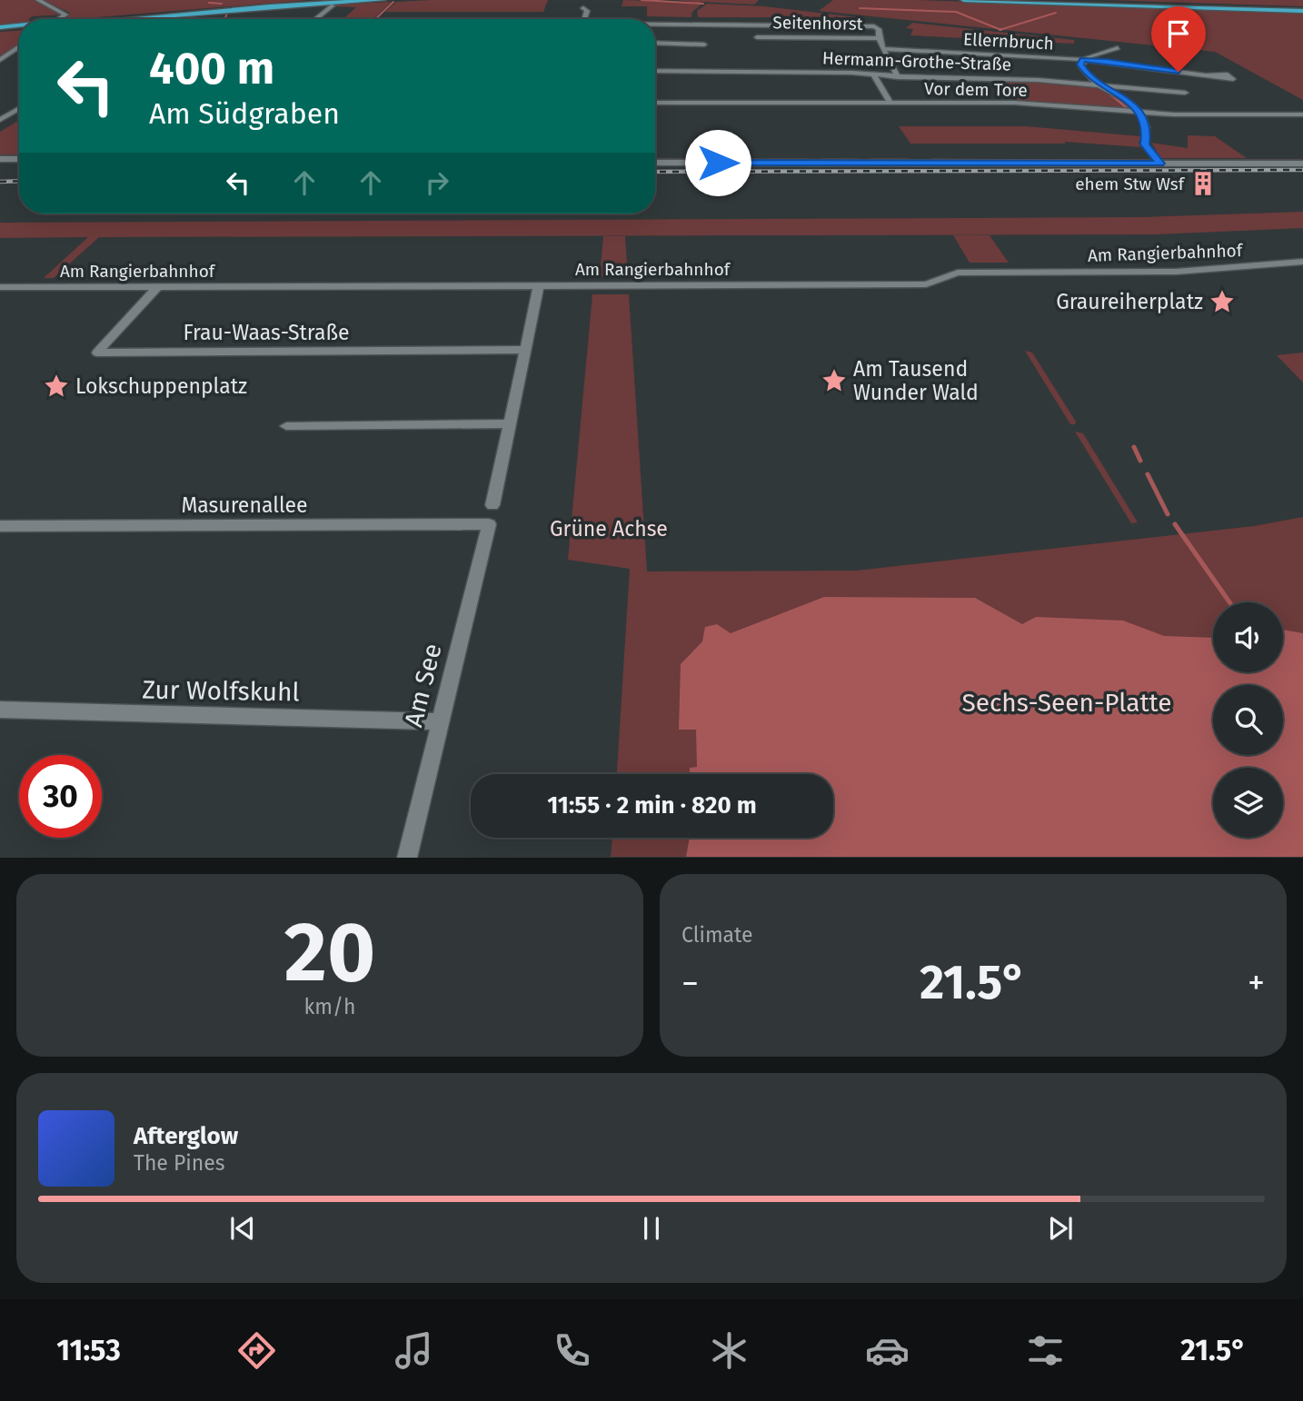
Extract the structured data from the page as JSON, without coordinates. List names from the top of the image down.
{
  "streets": {
    "street": [
      "Seitenhorst",
      "Ellernbruch",
      "Hermann-Grothe-Straße",
      "Vor dem Tore",
      "Am Rangierbahnhof",
      "Frau-Waas-Straße",
      "Masurenallee",
      "Am See",
      "Zur Wolfskuhl"
    ]
  },
  "crossings": [
    ["Am Rangierbahnhof", "Frau-Waas-Straße"],
    ["Masurenallee", "Am See"],
    ["Am See", "Zur Wolfskuhl"]
  ],
  "parks": ["Grüne Achse", "Sechs-Seen-Platte"],
  "places": {
    "building": ["ehem Stw Wsf"],
    "place": ["Graureiherplatz", "Am Tausend Wunder Wald", "Lokschuppenplatz"]
  },
  "page": {
    "turn": ["400 m", "Am Südgraben"],
    "limit": "30",
    "trip": "11:55 · 2 min · 820 m",
    "tile": [
      ["20", "km/h"],
      "Climate"
    ],
    "heat": ["−", "21.5°", "+"],
    "song": ["Afterglow", "The Pines"],
    "tabs": ["11:53", "21.5°"]
  }
}
